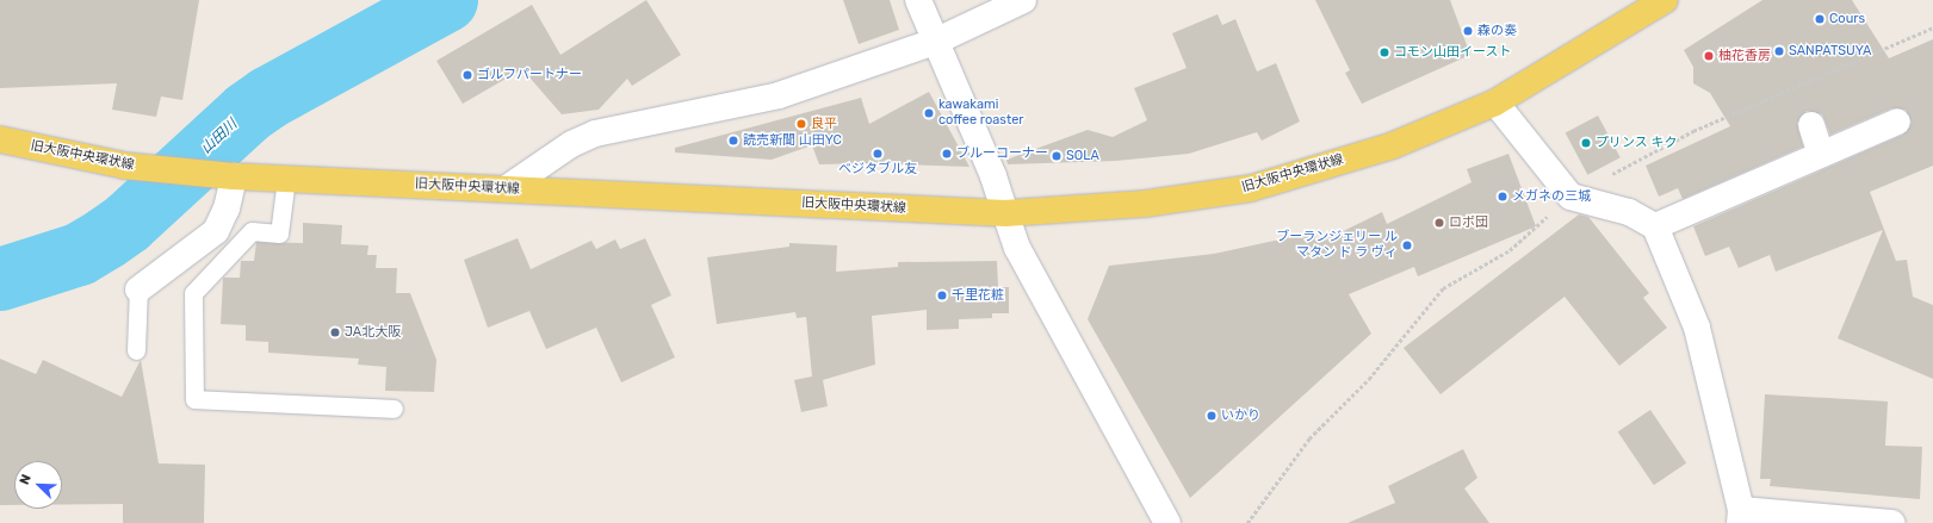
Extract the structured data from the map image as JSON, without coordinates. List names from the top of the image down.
{
  "streets": {
    "main road": ["旧大阪中央環状線"]
  },
  "water": ["山田川"],
  "places": [
    "Cours",
    "森の奏",
    "SANPATSUYA",
    "コモン山田イースト",
    "柚花香房",
    "ゴルフパートナー",
    "kawakami coffee roaster",
    "良平",
    "読売新聞 山田YC",
    "プリンス キク",
    "ベジタブル友",
    "ブルーコーナー",
    "SOLA",
    "メガネの三城",
    "ロボ団",
    "ブーランジェリー ル マタン ド ラ ヴィ",
    "千里花粧",
    "JA北大阪",
    "いかり"
  ],
  "north": "top left"
}
